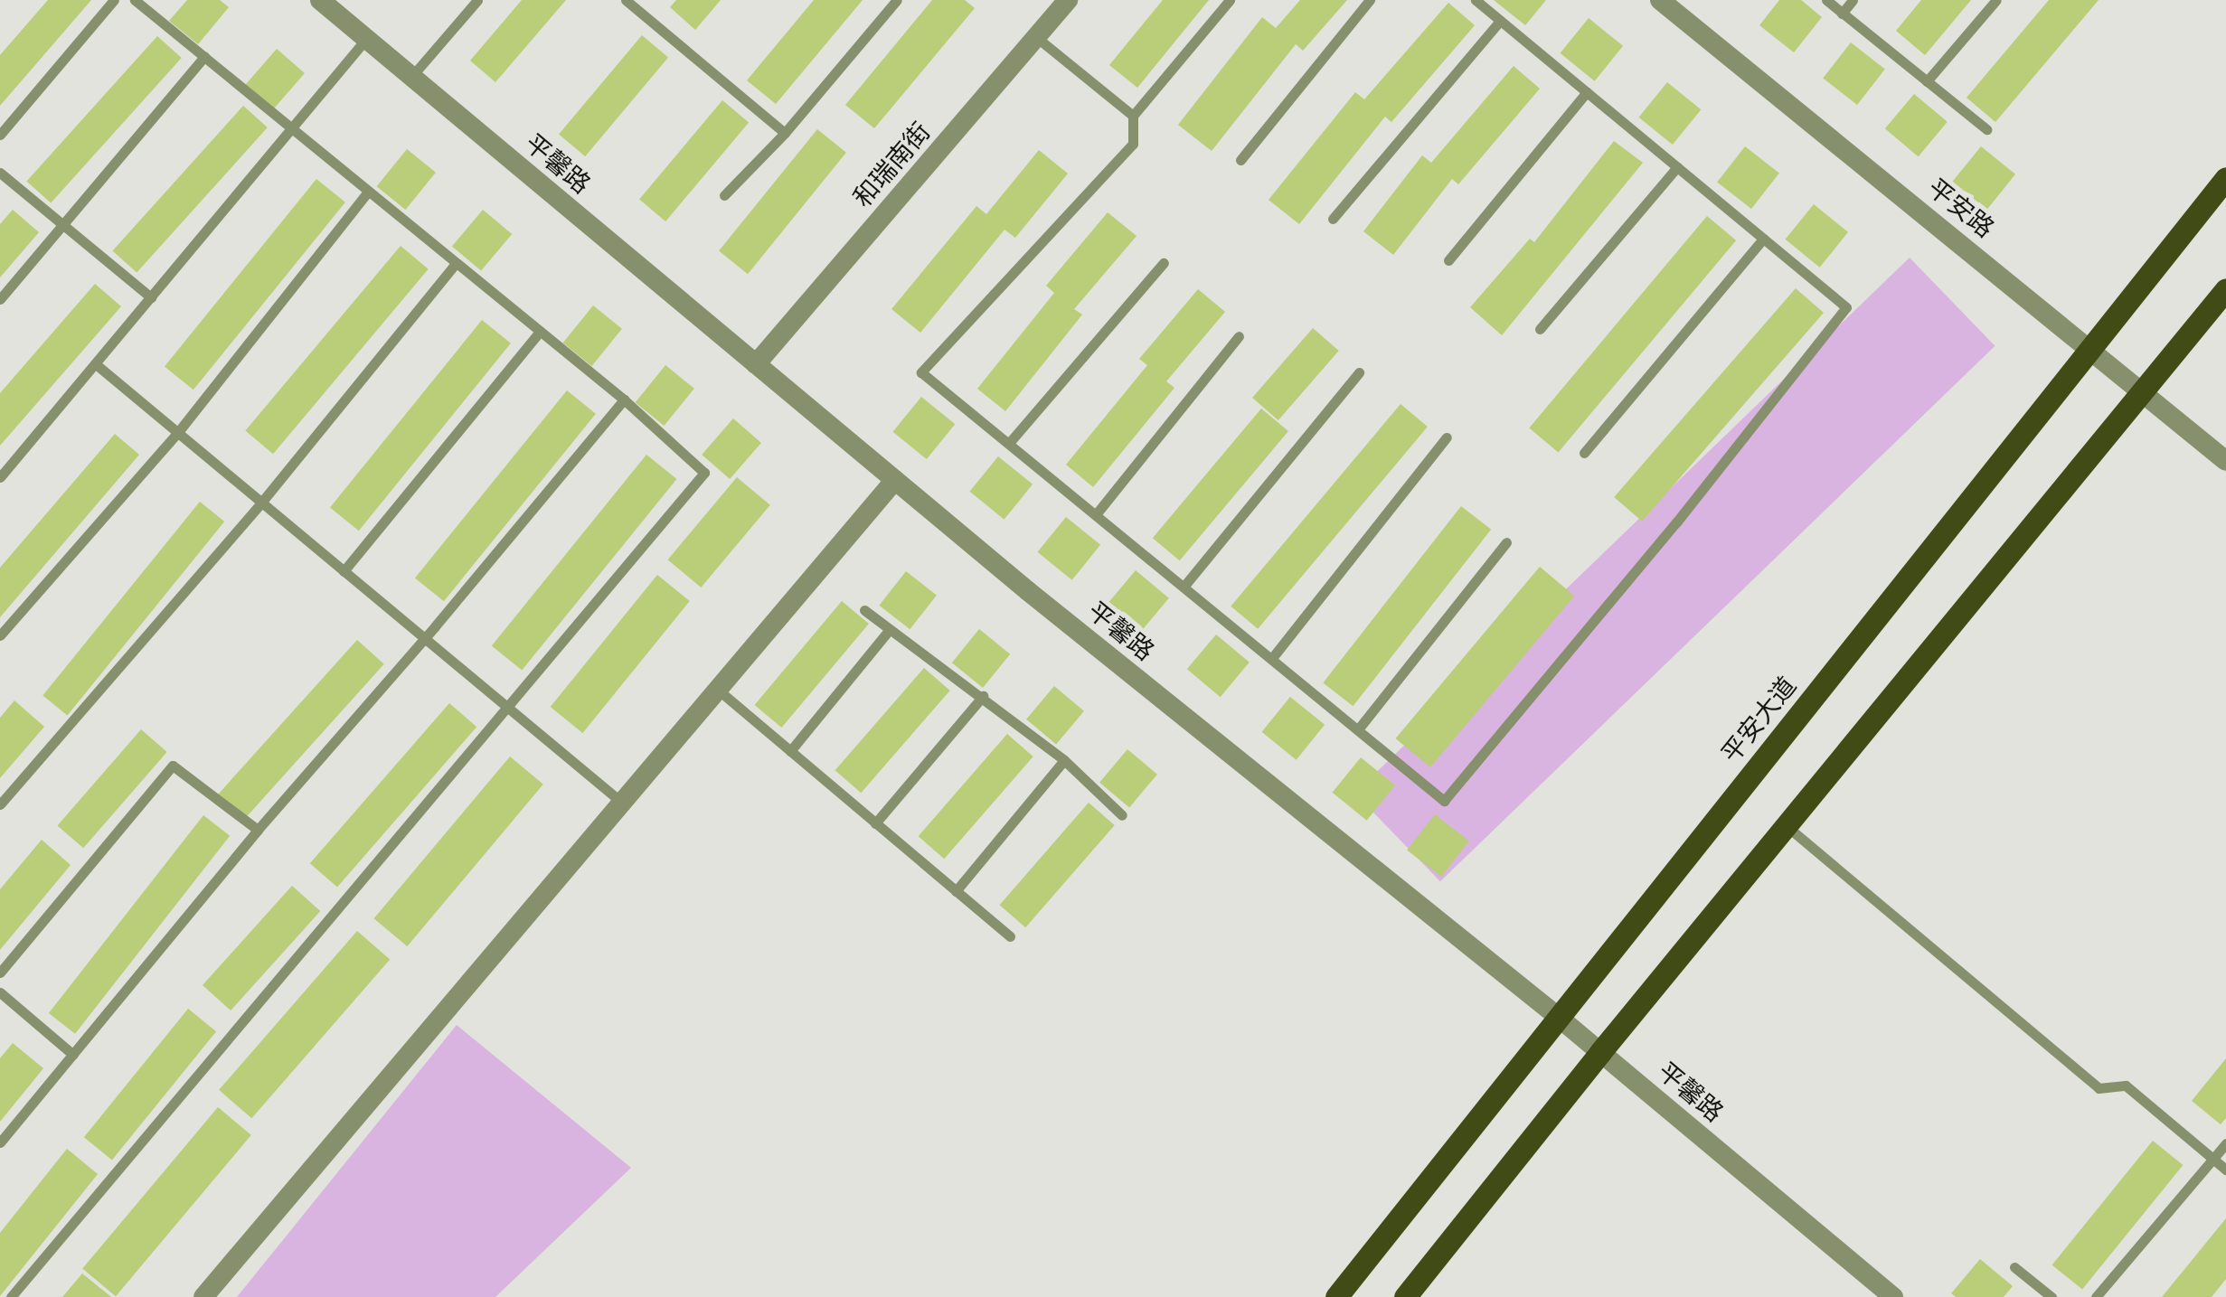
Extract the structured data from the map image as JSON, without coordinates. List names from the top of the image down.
{
  "streets": {
    "main road": ["平安大道"],
    "street": ["平馨路", "和瑞南街", "平安路"]
  },
  "crossings": [
    ["平馨路", "和瑞南街"],
    ["平馨路", "平安大道"],
    ["平安路", "平安大道"]
  ]
}
